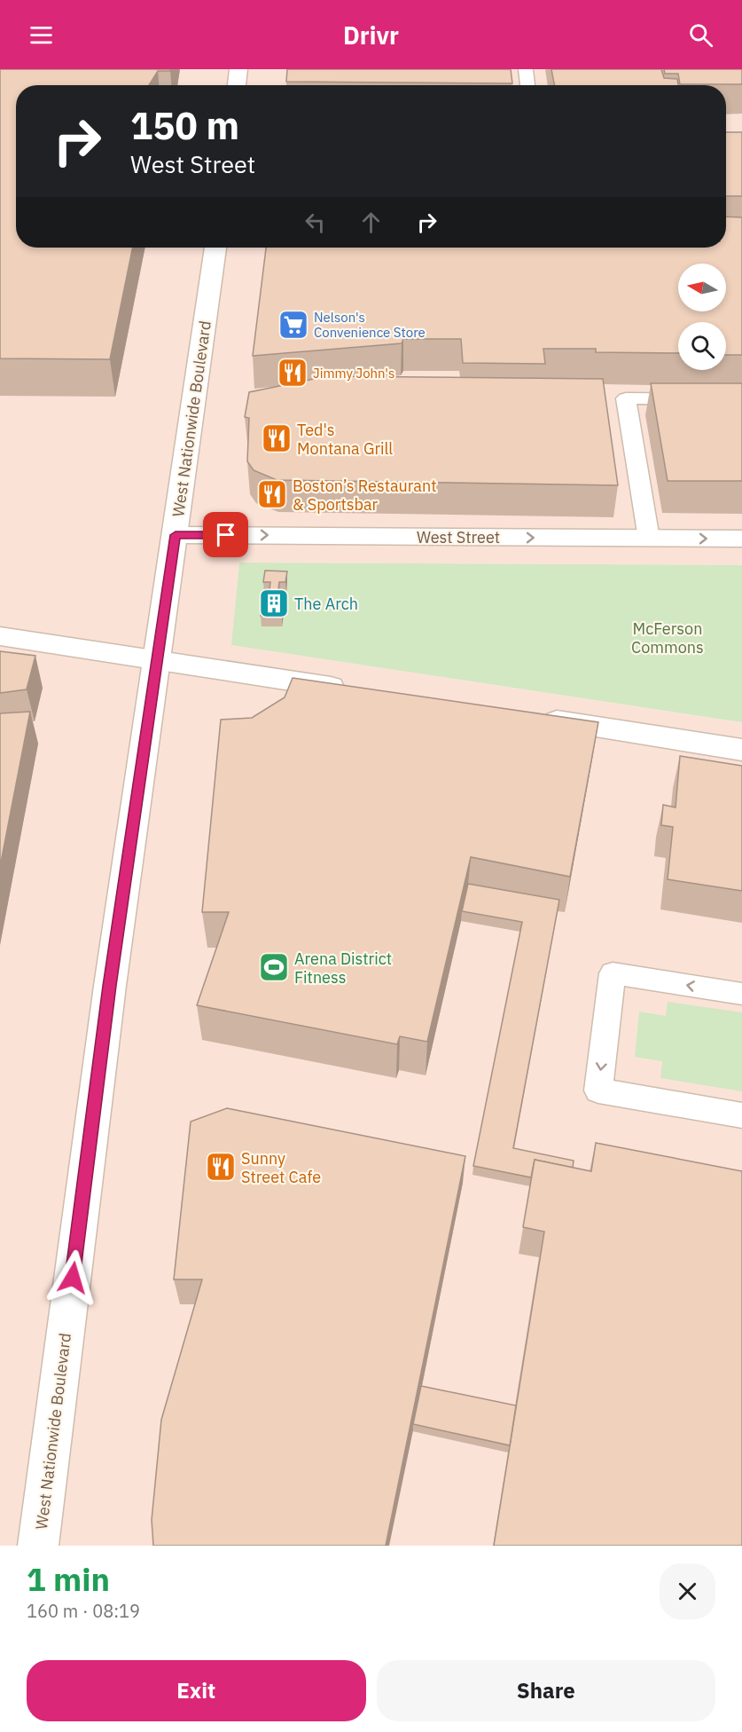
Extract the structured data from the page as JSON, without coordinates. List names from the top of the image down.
{
  "streets": {
    "street": ["West Nationwide Boulevard", "West Street"]
  },
  "crossings": [
    ["West Nationwide Boulevard", "West Street"]
  ],
  "parks": ["McFerson Commons"],
  "places": {
    "supermarket": ["Nelson's Convenience Store"],
    "restaurant": [
      "Jimmy John's",
      "Ted's Montana Grill",
      "Boston’s Restaurant & Sportsbar",
      "Sunny Street Cafe"
    ],
    "building": ["The Arch"],
    "sports": ["Arena District Fitness"]
  },
  "north": "left",
  "page": {
    "header": "Drivr",
    "turn": ["150 m", "West Street"],
    "heading": ["1 min", "160 m · 08:19"],
    "buttons": ["Exit", "Share"]
  }
}
